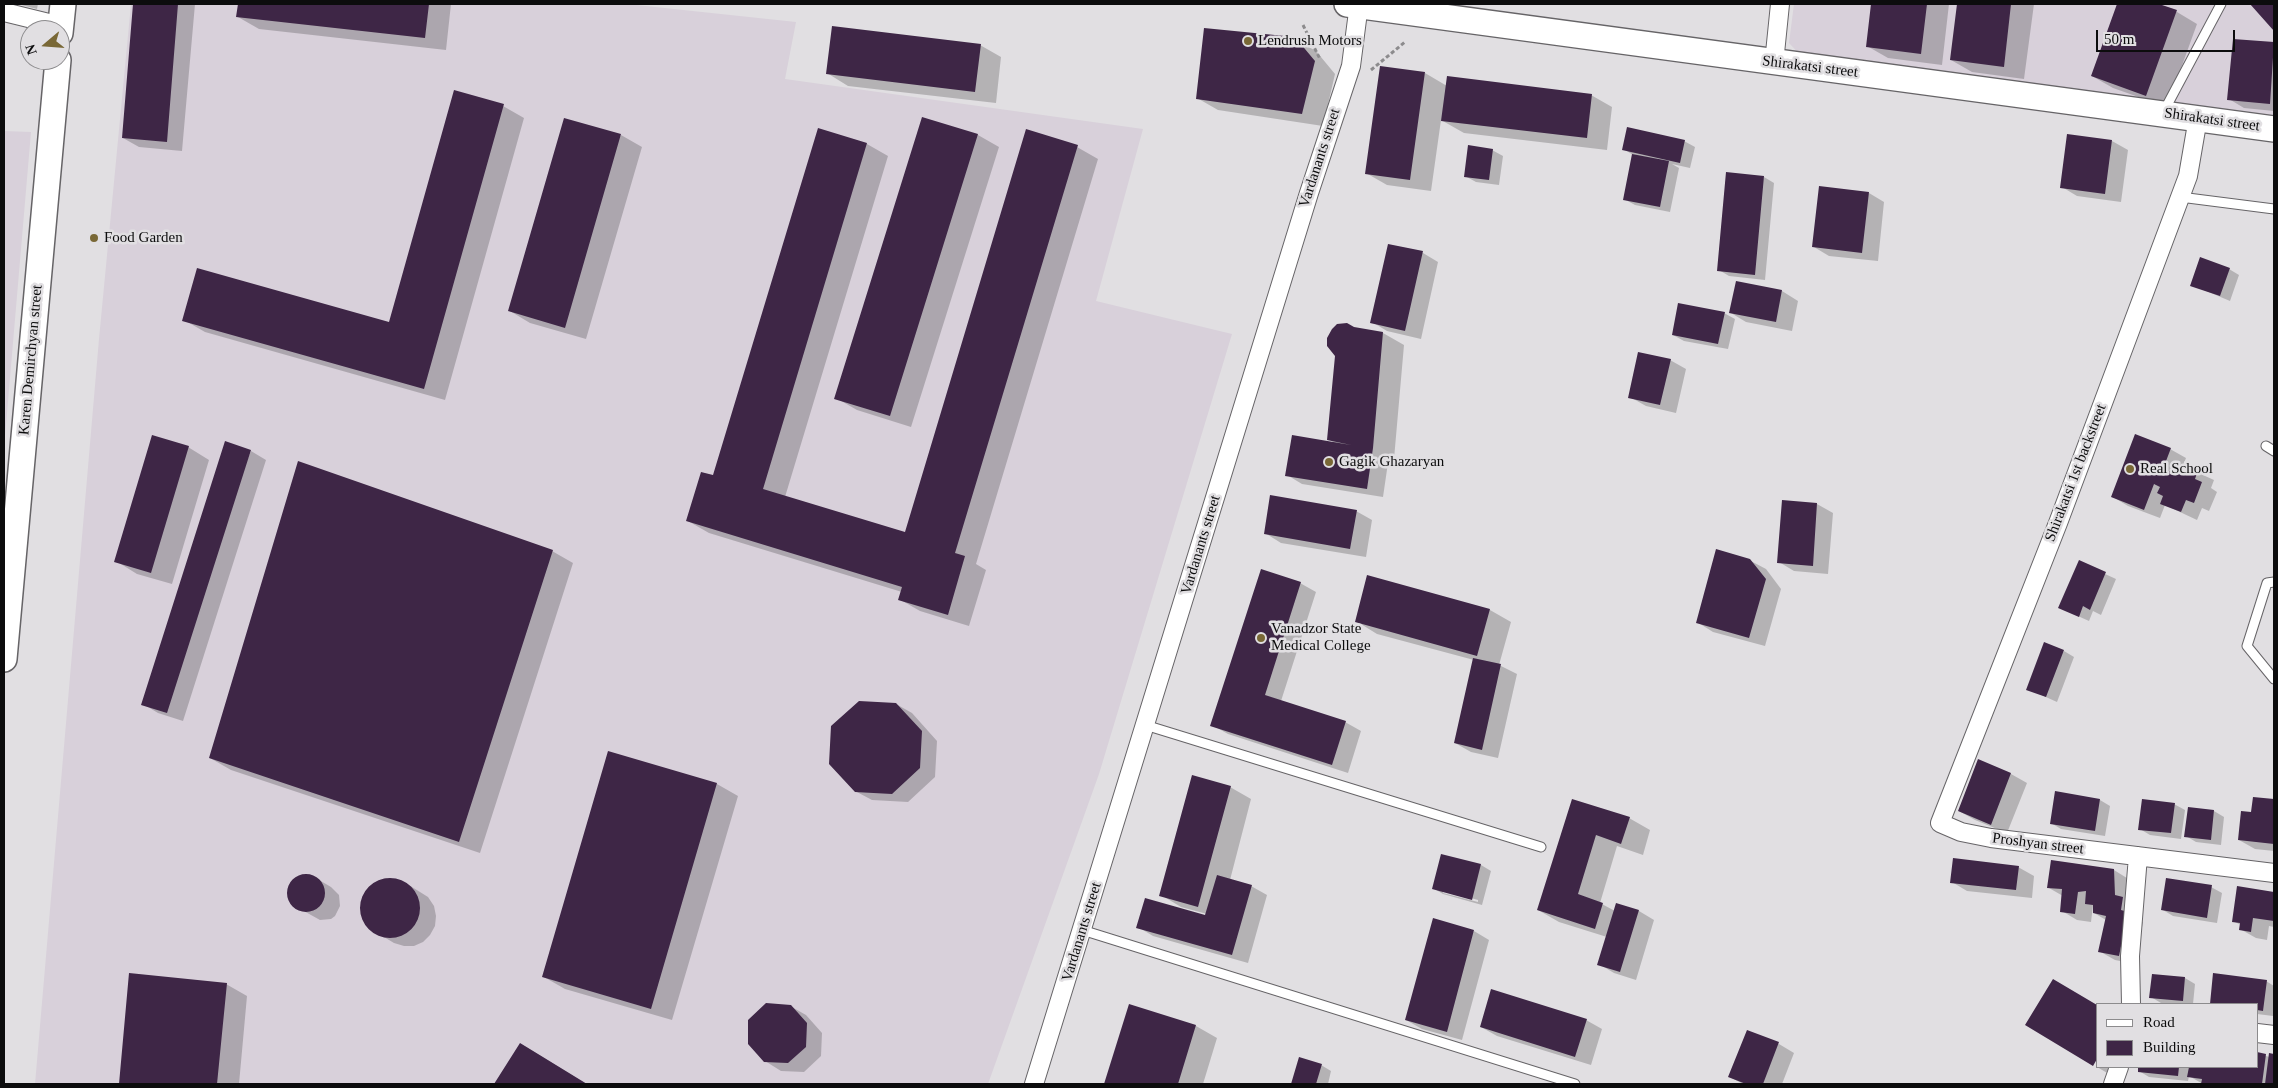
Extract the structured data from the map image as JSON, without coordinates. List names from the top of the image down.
{
  "streets": {
    "street": [
      "Shirakatsi street",
      "Vardanants street",
      "Karen Demirchyan street",
      "Shirakatsi 1st backstreet",
      "Proshyan street"
    ]
  },
  "crossings": [
    ["Shirakatsi street", "Vardanants street"],
    ["Shirakatsi street", "Shirakatsi 1st backstreet"],
    ["Shirakatsi 1st backstreet", "Proshyan street"]
  ],
  "places": [
    "Lendrush Motors",
    "Food Garden",
    "Gagik Ghazaryan",
    "Real School",
    "Vanadzor State Medical College"
  ],
  "legend": ["Road", "Building"],
  "scale_bar": "50 m",
  "north": "left"
}
